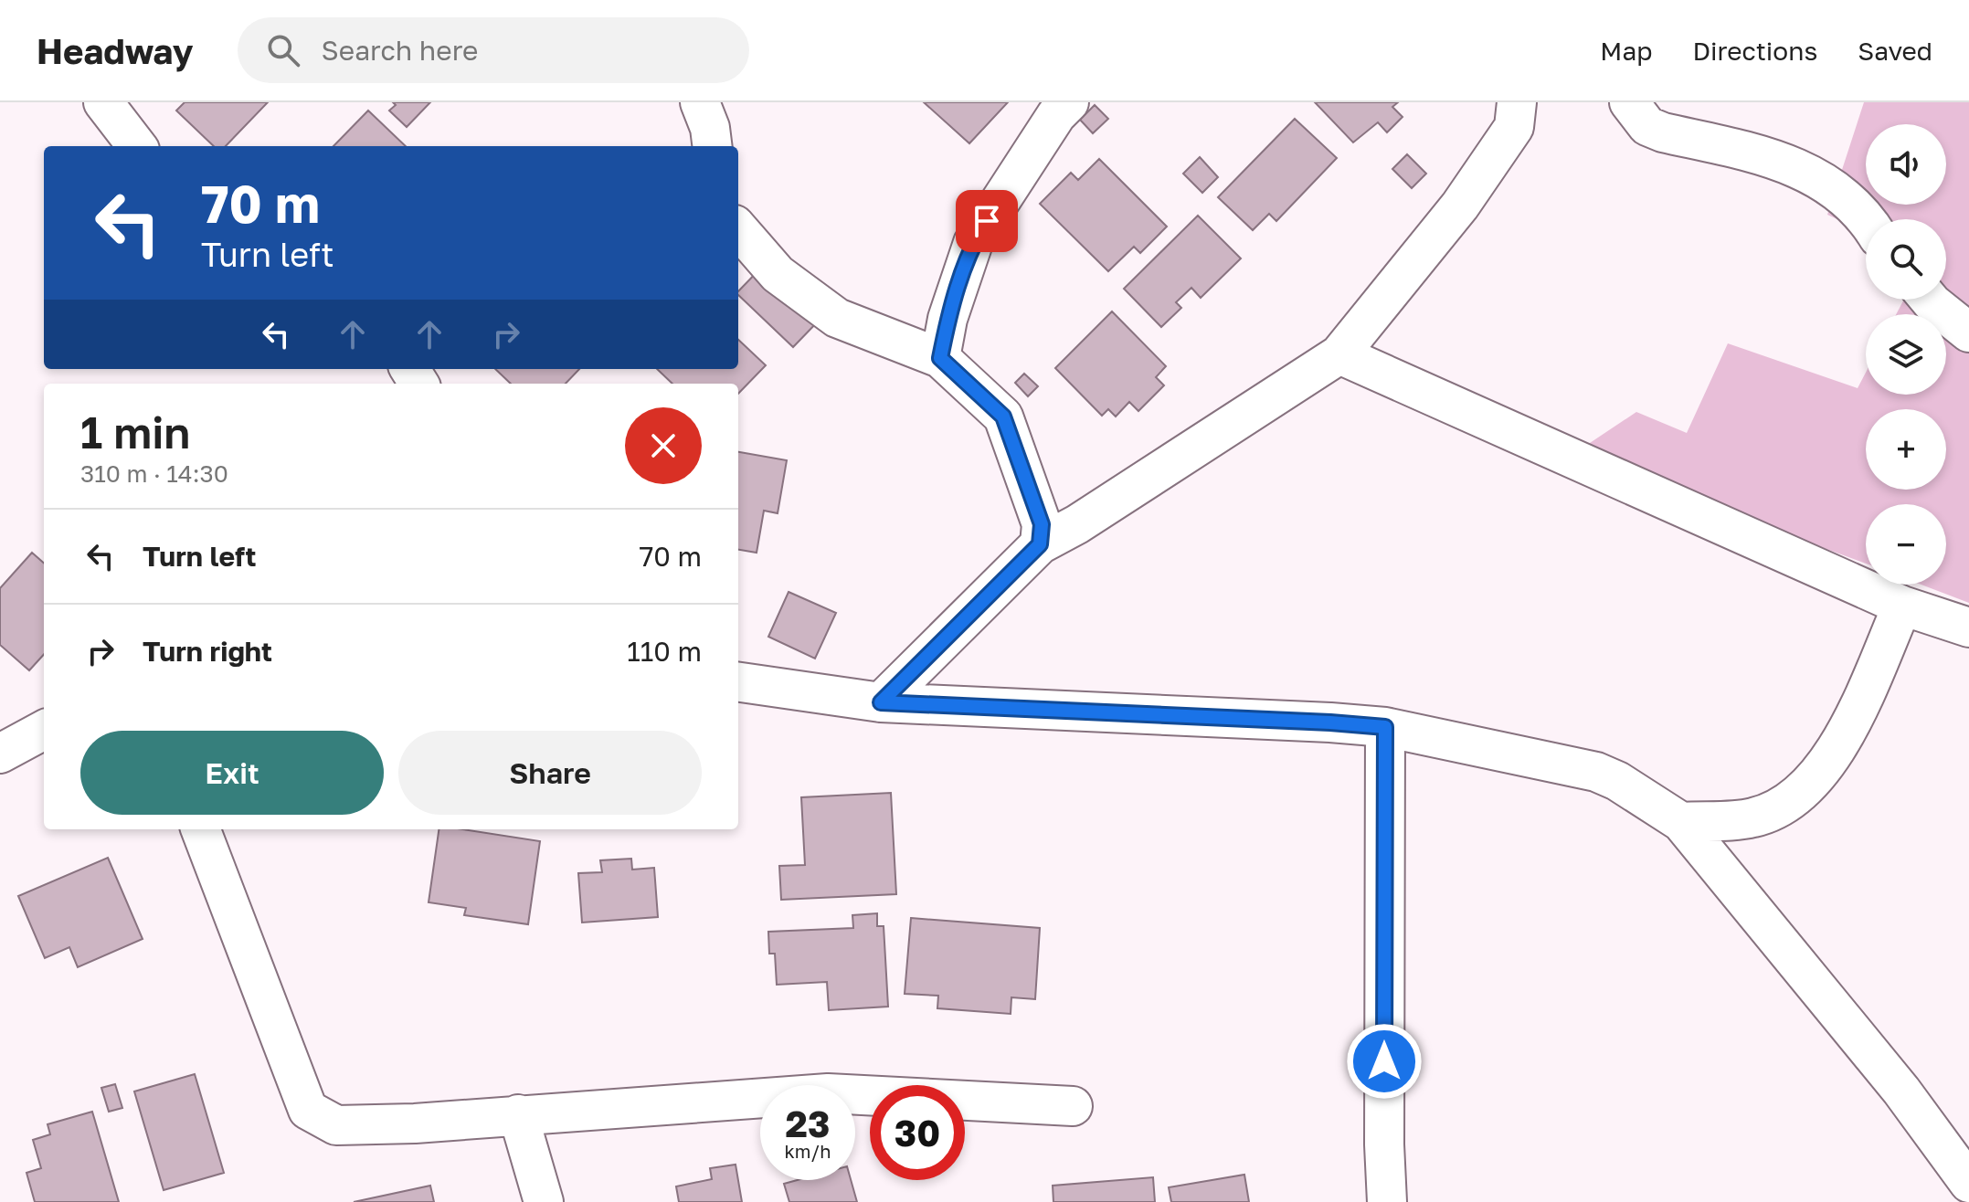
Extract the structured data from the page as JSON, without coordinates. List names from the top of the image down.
{
  "page": {
    "header": "Headway",
    "search": "Search here",
    "nav": ["Map", "Directions", "Saved"],
    "map_buttons": ["+", "−"],
    "turn": ["70 m", "Turn left"],
    "heading": ["1 min", "310 m · 14:30"],
    "list": [
      {
        "name": "Turn left",
        "value": "70 m"
      },
      {
        "name": "Turn right",
        "value": "110 m"
      }
    ],
    "buttons": ["Exit", "Share"],
    "speed": "23 km/h",
    "limit": "30"
  }
}
